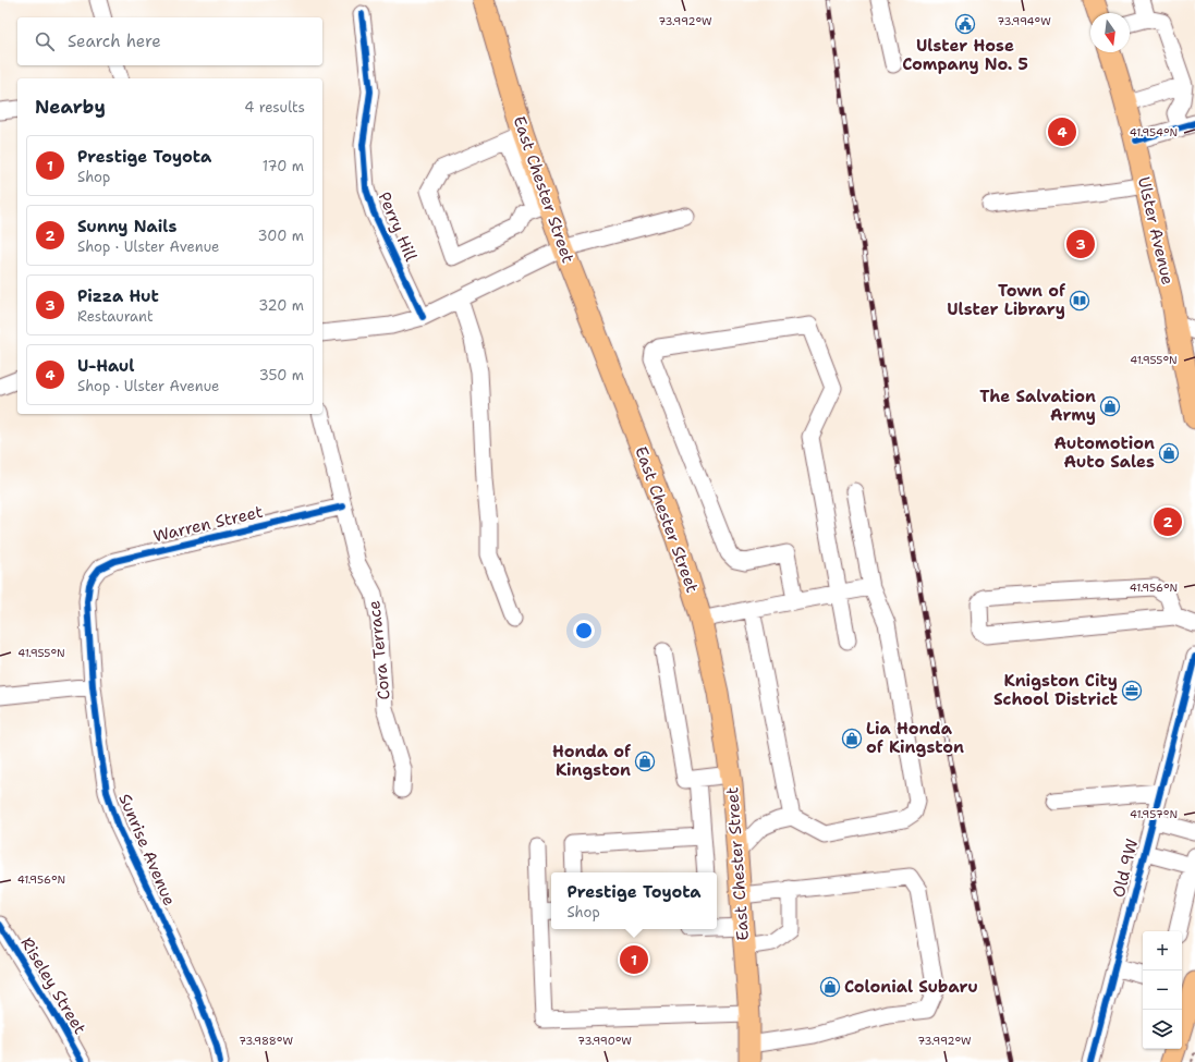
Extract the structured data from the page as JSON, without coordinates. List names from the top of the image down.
{
  "streets": {
    "main road": ["East Chester Street", "Ulster Avenue"],
    "street": [
      "Perry Hill",
      "Warren Street",
      "Cora Terrace",
      "Sunrise Avenue",
      "Old 9W",
      "Riseley Street"
    ]
  },
  "crossings": [
    ["Warren Street", "Cora Terrace"],
    ["Warren Street", "Sunrise Avenue"]
  ],
  "places": {
    "public building": ["Ulster Hose Company No. 5"],
    "library": ["Town of Ulster Library"],
    "shop": [
      "The Salvation Army",
      "Automotion Auto Sales",
      "Lia Honda of Kingston",
      "Honda of Kingston",
      "Colonial Subaru"
    ],
    "office": ["Knigston City School District"]
  },
  "north": "bottom",
  "page": {
    "search": "Search here",
    "heading": ["Nearby", "4 results"],
    "pins": [
      "4",
      "3",
      "2",
      "1"
    ],
    "list": [
      {
        "mark": "1",
        "name": "Prestige Toyota",
        "note": "Shop",
        "value": "170 m"
      },
      {
        "mark": "2",
        "name": "Sunny Nails",
        "note": "Shop · Ulster Avenue",
        "value": "300 m"
      },
      {
        "mark": "3",
        "name": "Pizza Hut",
        "note": "Restaurant",
        "value": "320 m"
      },
      {
        "mark": "4",
        "name": "U-Haul",
        "note": "Shop · Ulster Avenue",
        "value": "350 m"
      }
    ],
    "popup": ["Prestige Toyota", "Shop"],
    "map_buttons": ["+", "−"]
  },
  "coordinates": [
    "73.992°W",
    "73.994°W",
    "41.954°N",
    "41.955°N",
    "41.956°N",
    "41.957°N",
    "73.988°W",
    "73.990°W"
  ]
}
